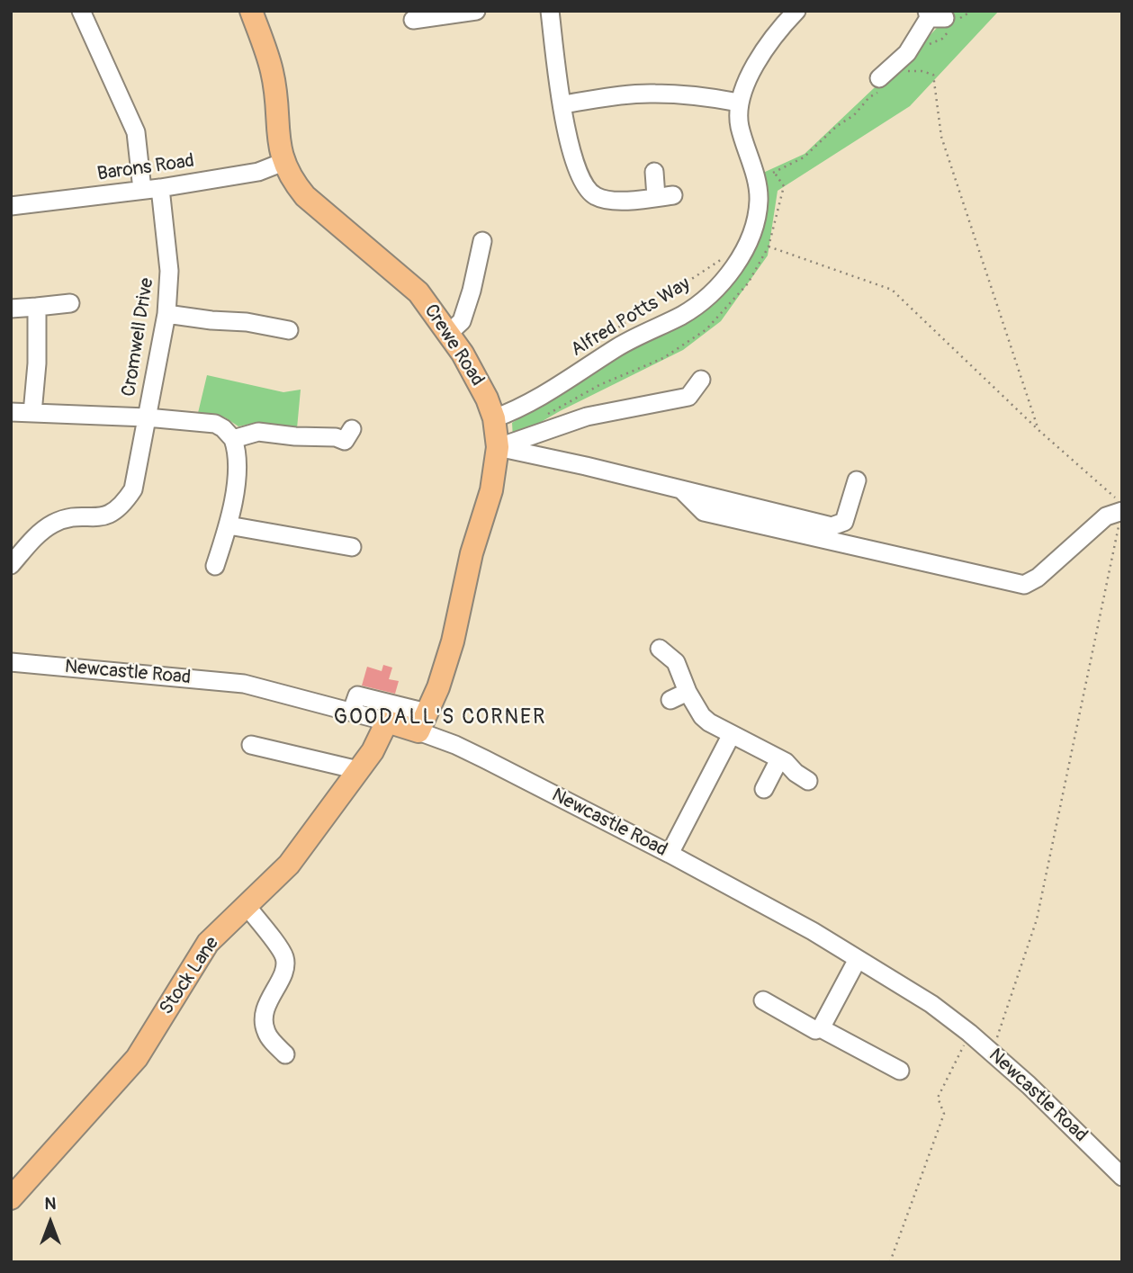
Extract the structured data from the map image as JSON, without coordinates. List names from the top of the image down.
{
  "streets": {
    "main road": ["Crewe Road", "Newcastle Road", "Stock Lane"],
    "street": ["Barons Road", "Alfred Potts Way", "Cromwell Drive"]
  },
  "crossings": [
    ["Barons Road", "Cromwell Drive"],
    ["Barons Road", "Crewe Road"],
    ["Alfred Potts Way", "Crewe Road"],
    ["Crewe Road", "Newcastle Road"],
    ["Newcastle Road", "Stock Lane"]
  ],
  "districts": ["GOODALL'S CORNER"],
  "north": "top"
}
